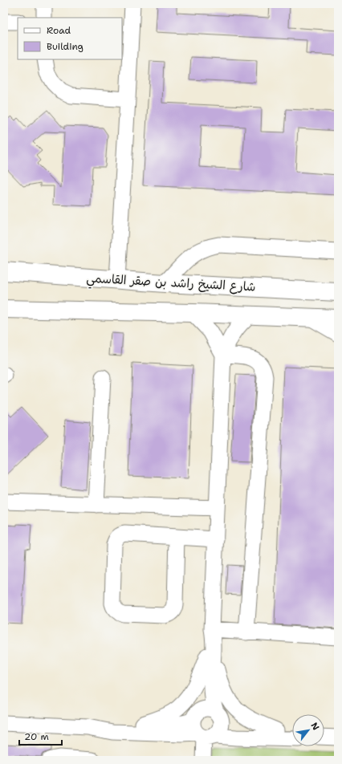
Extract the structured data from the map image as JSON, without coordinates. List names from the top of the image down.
{
  "streets": {
    "main road": ["شارع الشيخ راشد بن صقر القاسمي"]
  },
  "legend": ["Road", "Building"],
  "scale_bar": "20 m",
  "north": "top right"
}
